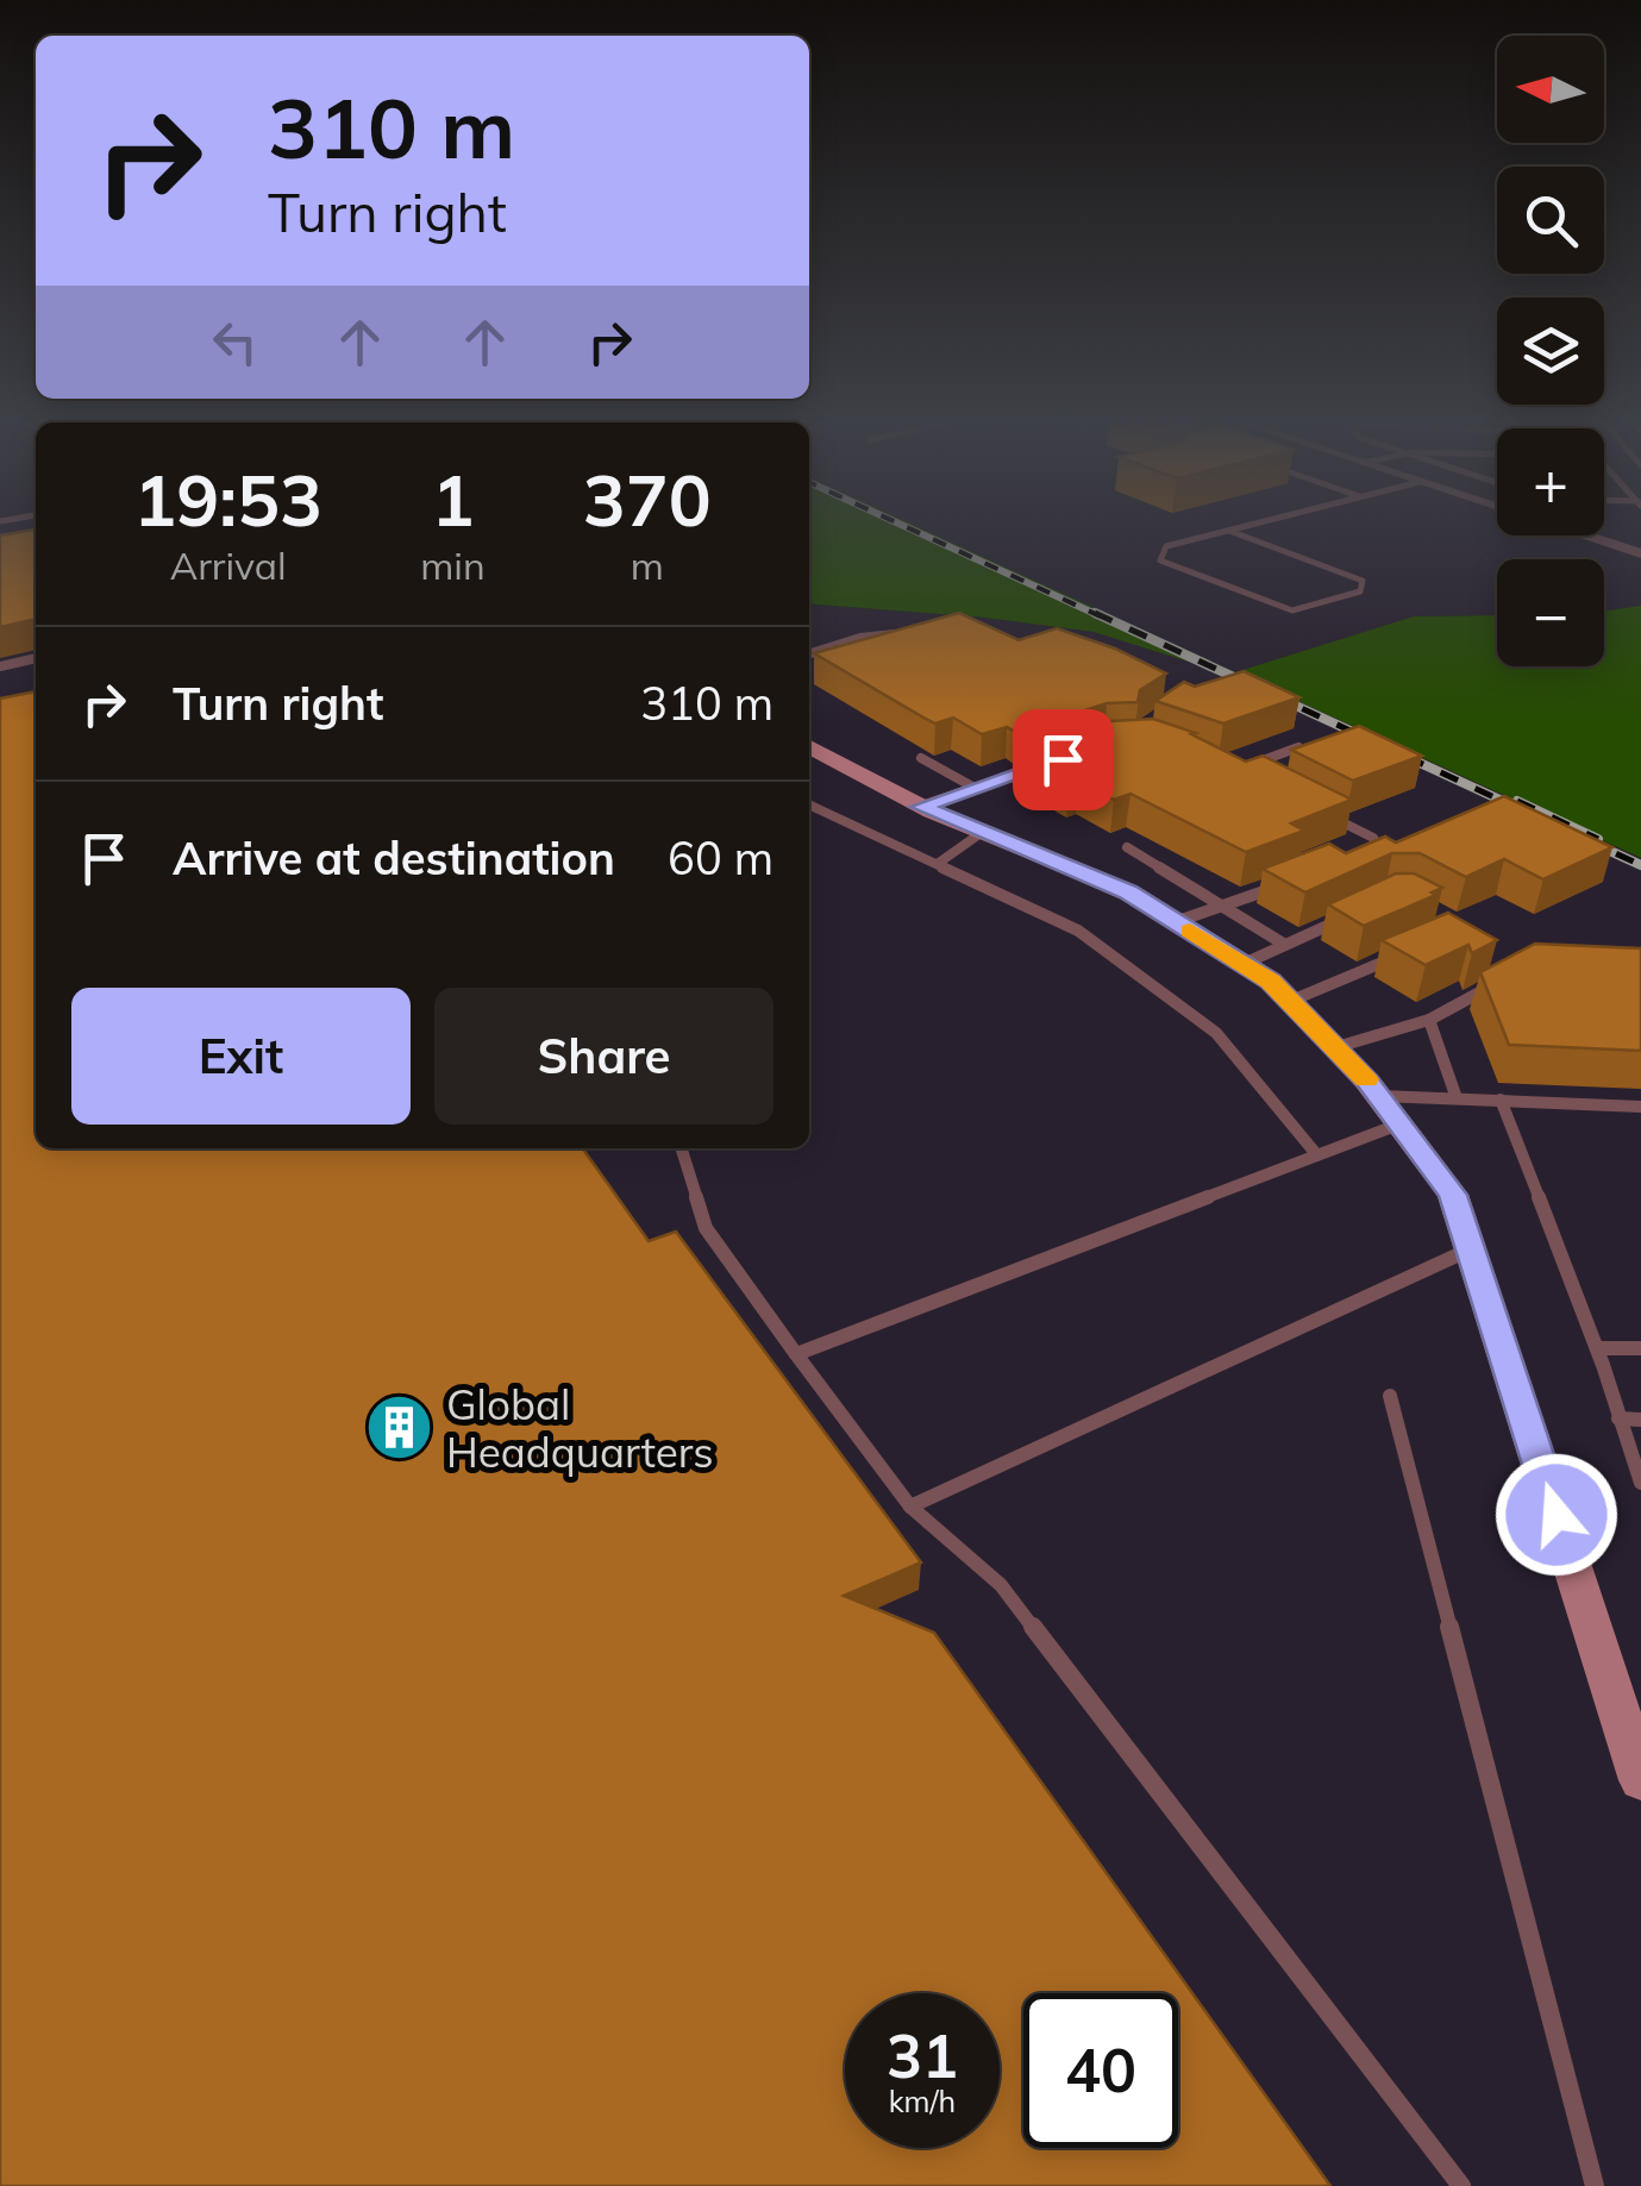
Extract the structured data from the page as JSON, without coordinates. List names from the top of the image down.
{
  "places": {
    "building": ["Global Headquarters"]
  },
  "north": "left",
  "page": {
    "map_buttons": ["+", "−"],
    "turn": ["310 m", "Turn right"],
    "eta": [
      "19:53",
      "Arrival",
      "1",
      "min",
      "370",
      "m"
    ],
    "list": [
      {
        "name": "Turn right",
        "value": "310 m"
      },
      {
        "name": "Arrive at destination",
        "value": "60 m"
      }
    ],
    "buttons": ["Exit", "Share"],
    "speed": "31 km/h",
    "limit": "40"
  }
}
